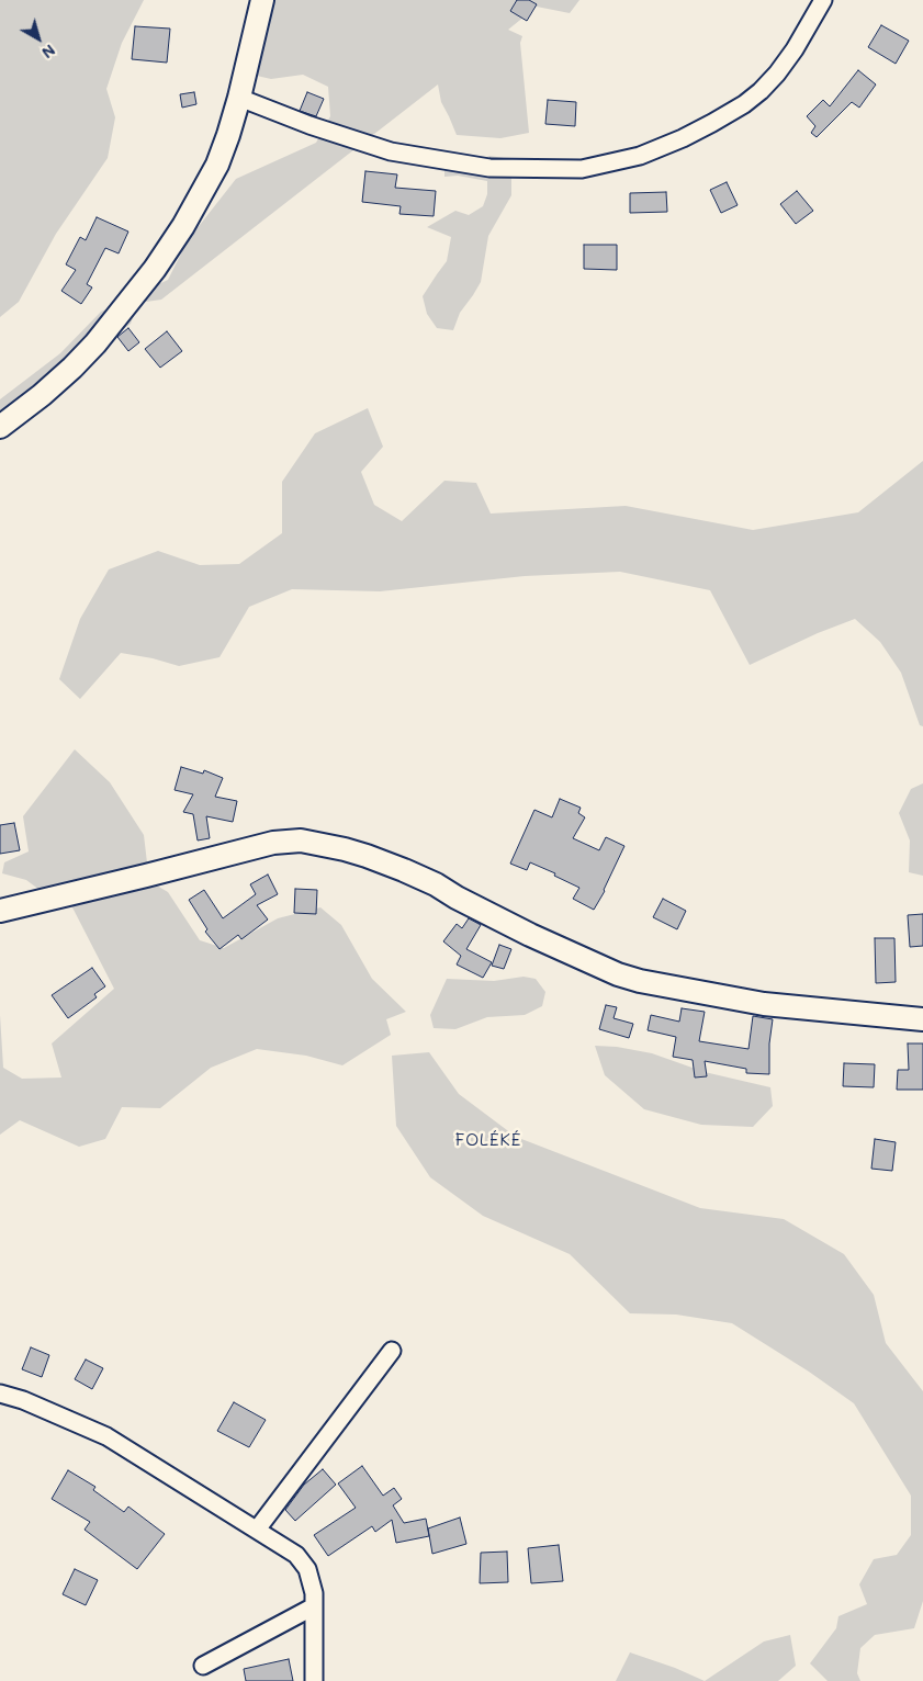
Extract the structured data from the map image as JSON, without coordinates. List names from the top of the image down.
{
  "districts": ["FOLÉKÉ"],
  "north": "bottom right"
}
